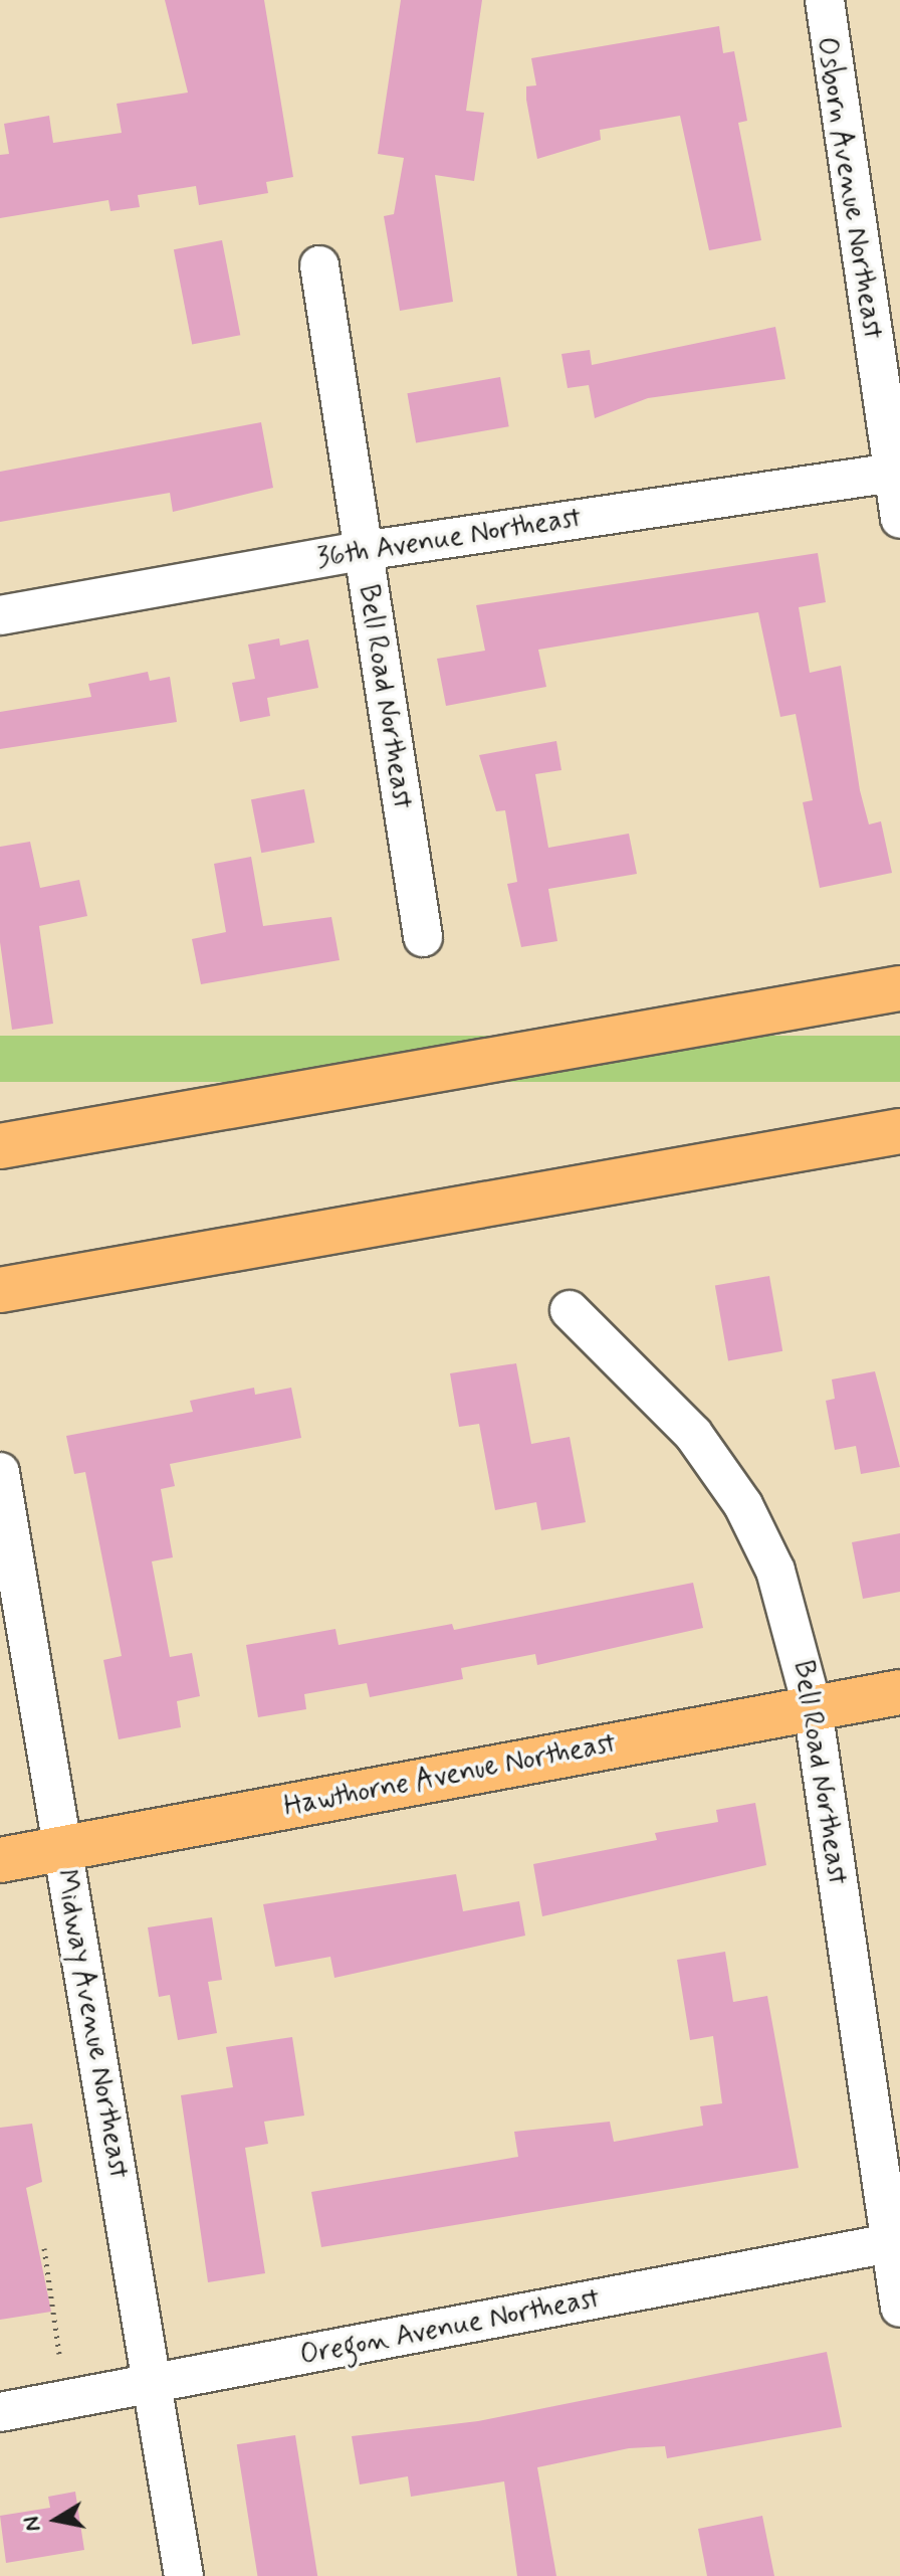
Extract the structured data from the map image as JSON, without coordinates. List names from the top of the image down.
{
  "streets": {
    "main road": ["Hawthorne Avenue Northeast"],
    "street": [
      "Osborn Avenue Northeast",
      "36th Avenue Northeast",
      "Bell Road Northeast",
      "Midway Avenue Northeast",
      "Oregon Avenue Northeast"
    ]
  },
  "crossings": [
    ["Osborn Avenue Northeast", "36th Avenue Northeast"],
    ["36th Avenue Northeast", "Bell Road Northeast"],
    ["Bell Road Northeast", "Hawthorne Avenue Northeast"],
    ["Bell Road Northeast", "Oregon Avenue Northeast"],
    ["Hawthorne Avenue Northeast", "Midway Avenue Northeast"],
    ["Midway Avenue Northeast", "Oregon Avenue Northeast"]
  ],
  "north": "left"
}
